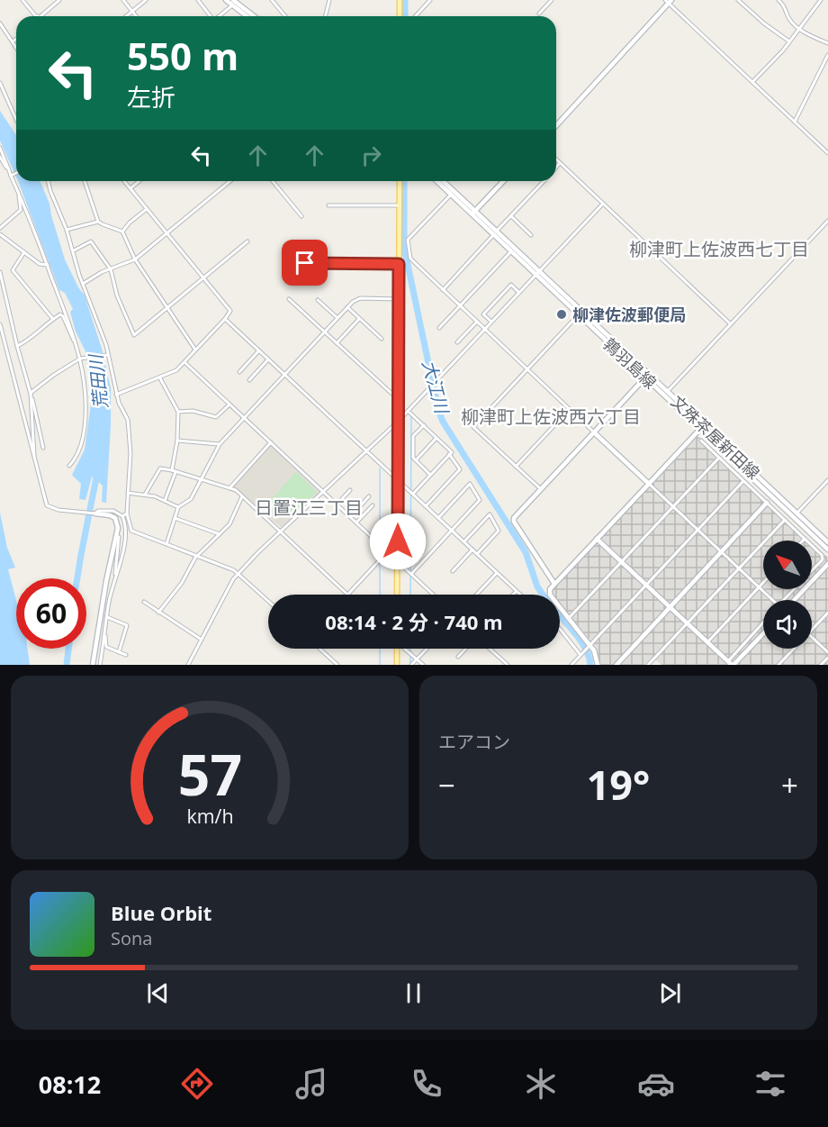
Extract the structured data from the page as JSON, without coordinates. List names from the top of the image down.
{
  "streets": {
    "street": ["鶉羽島線", "文殊茶屋新田線"]
  },
  "crossings": [
    ["鶉羽島線", "文殊茶屋新田線"]
  ],
  "districts": ["柳津町上佐波西七丁目", "柳津町上佐波西六丁目", "日置江三丁目"],
  "water": ["荒田川", "大江川"],
  "places": ["柳津佐波郵便局"],
  "north": "top left",
  "page": {
    "turn": ["550 m", "左折"],
    "limit": "60",
    "trip": "08:14 · 2 分 · 740 m",
    "tile": "エアコン",
    "heat": ["−", "19°", "+"],
    "song": ["Blue Orbit", "Sona"],
    "tabs": "08:12",
    "gauge": ["57", "km/h"]
  }
}
